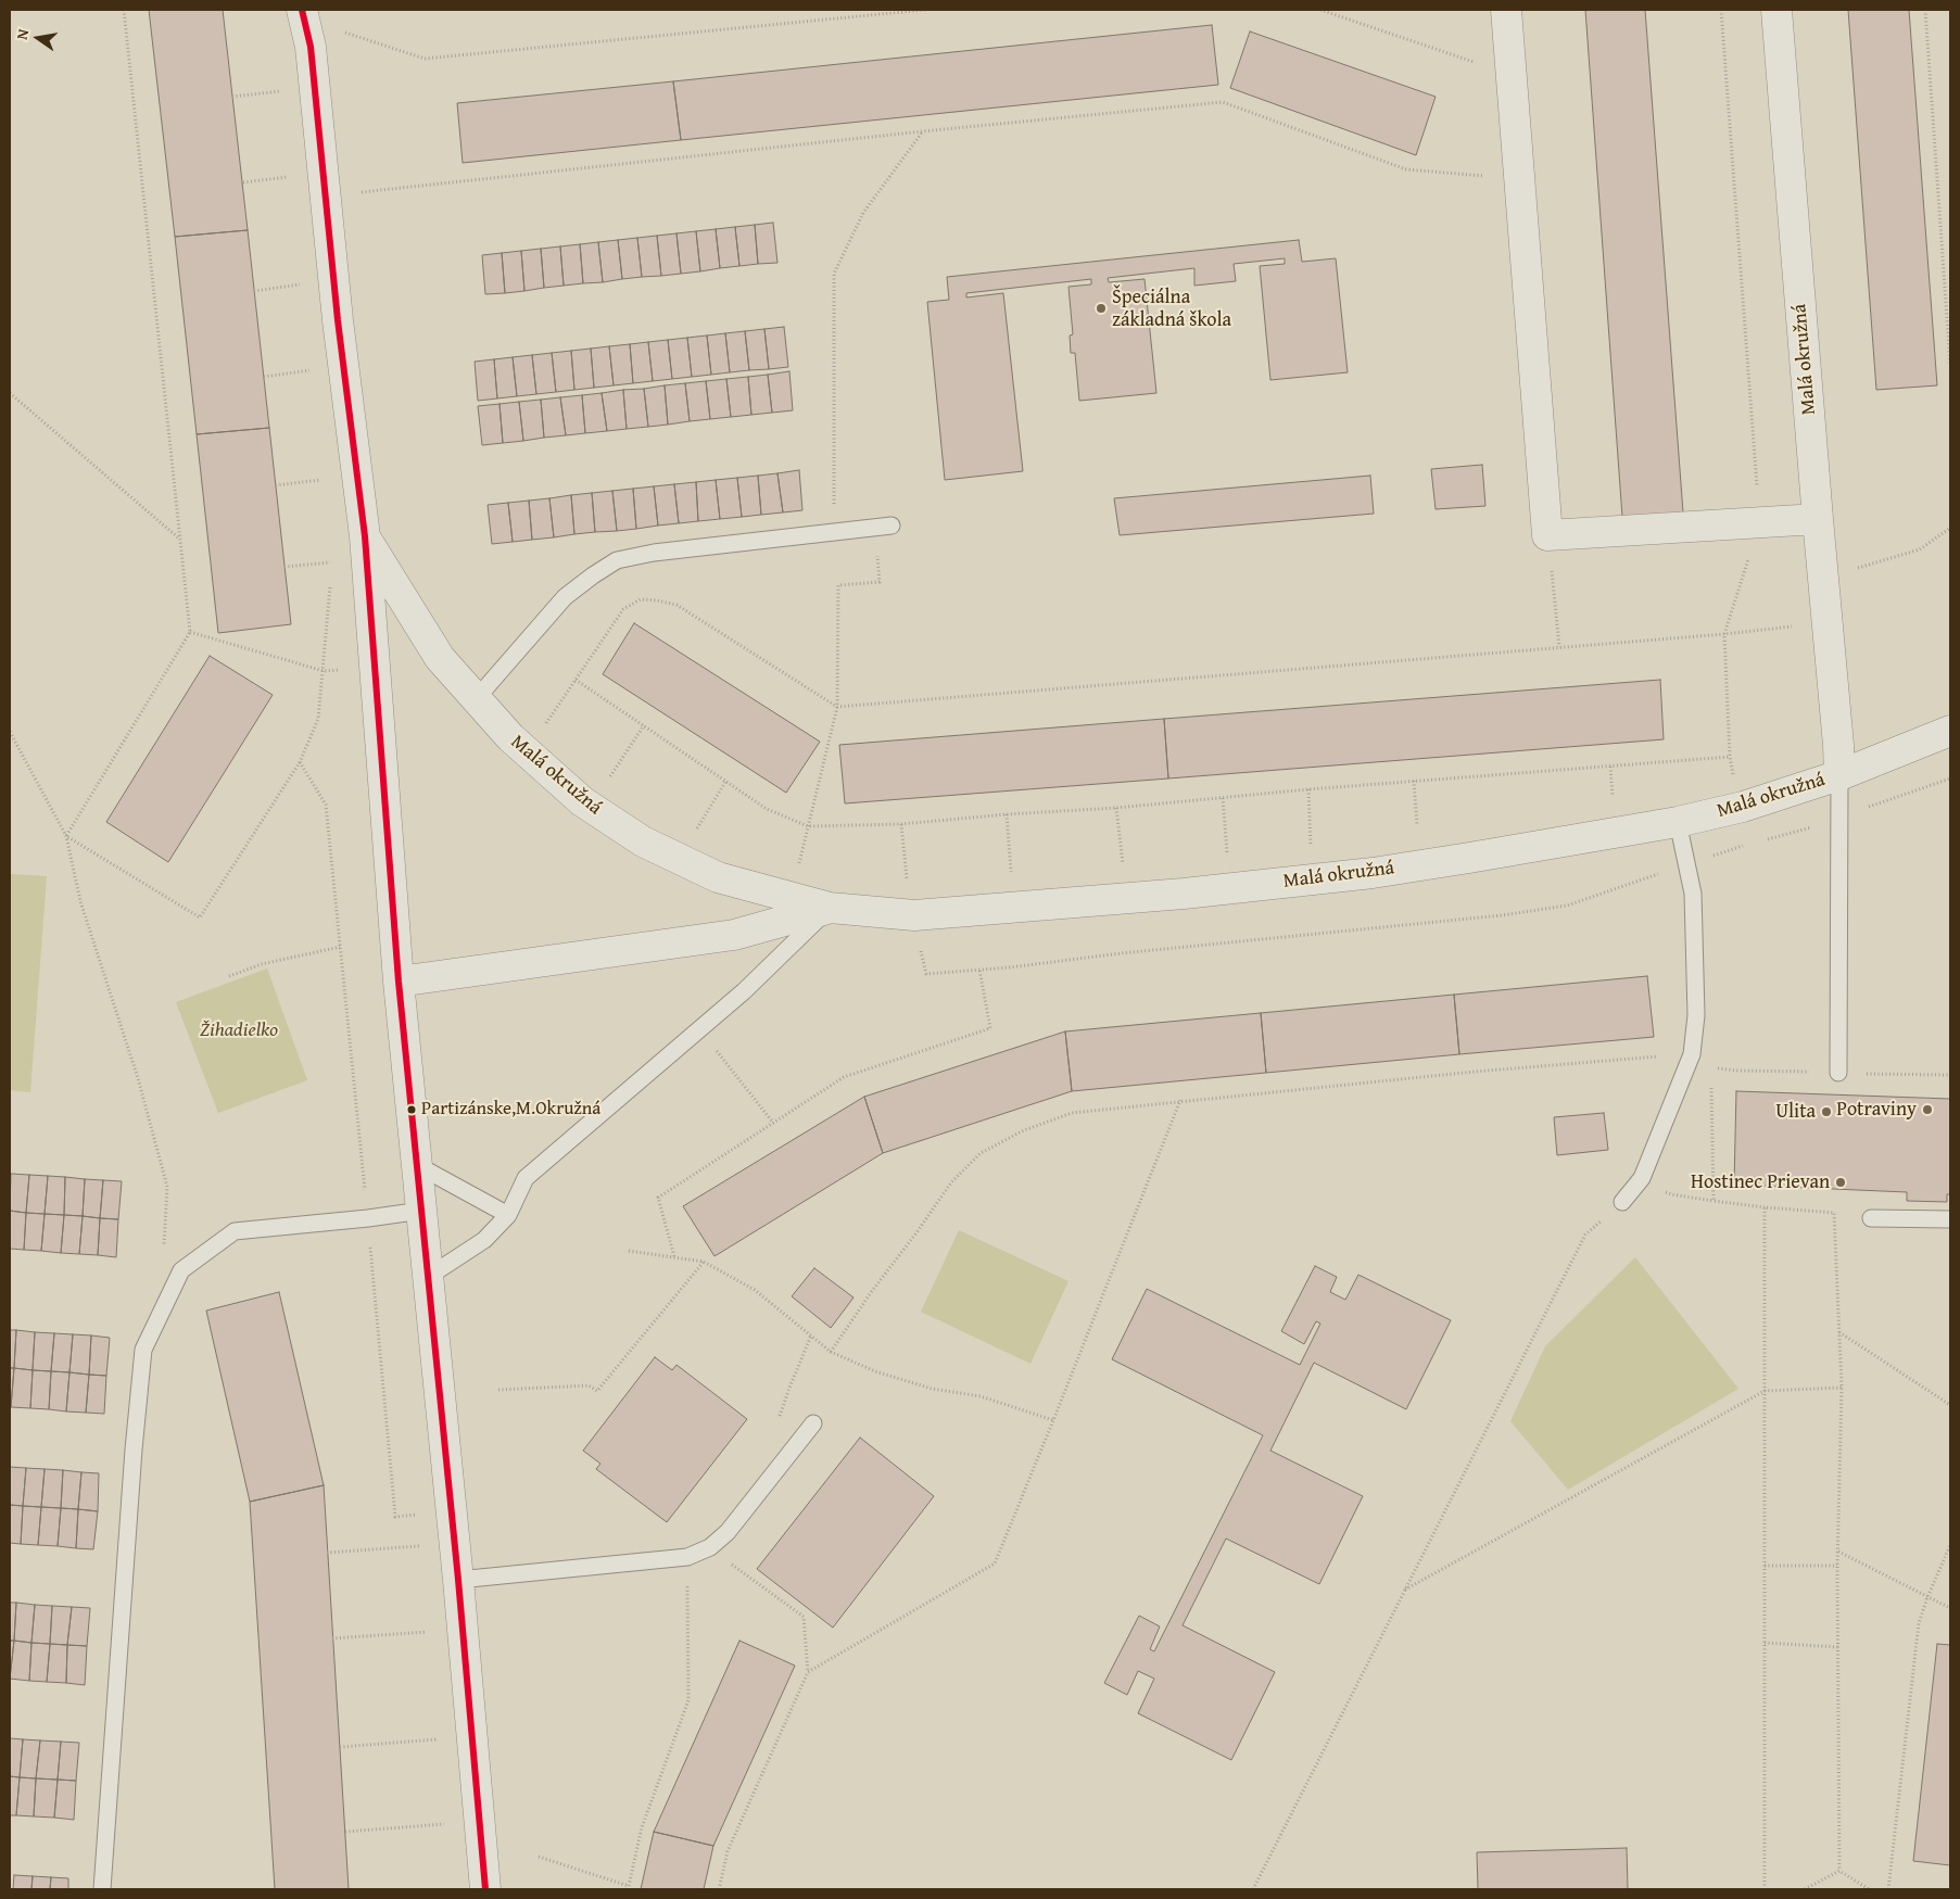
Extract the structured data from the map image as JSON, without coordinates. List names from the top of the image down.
{
  "streets": {
    "street": ["Malá okružná"]
  },
  "parks": ["Žihadielko"],
  "places": [
    "Špeciálna základná škola",
    "Partizánske,M.Okružná",
    "Potraviny",
    "Ulita",
    "Hostinec Prievan"
  ],
  "north": "left"
}
